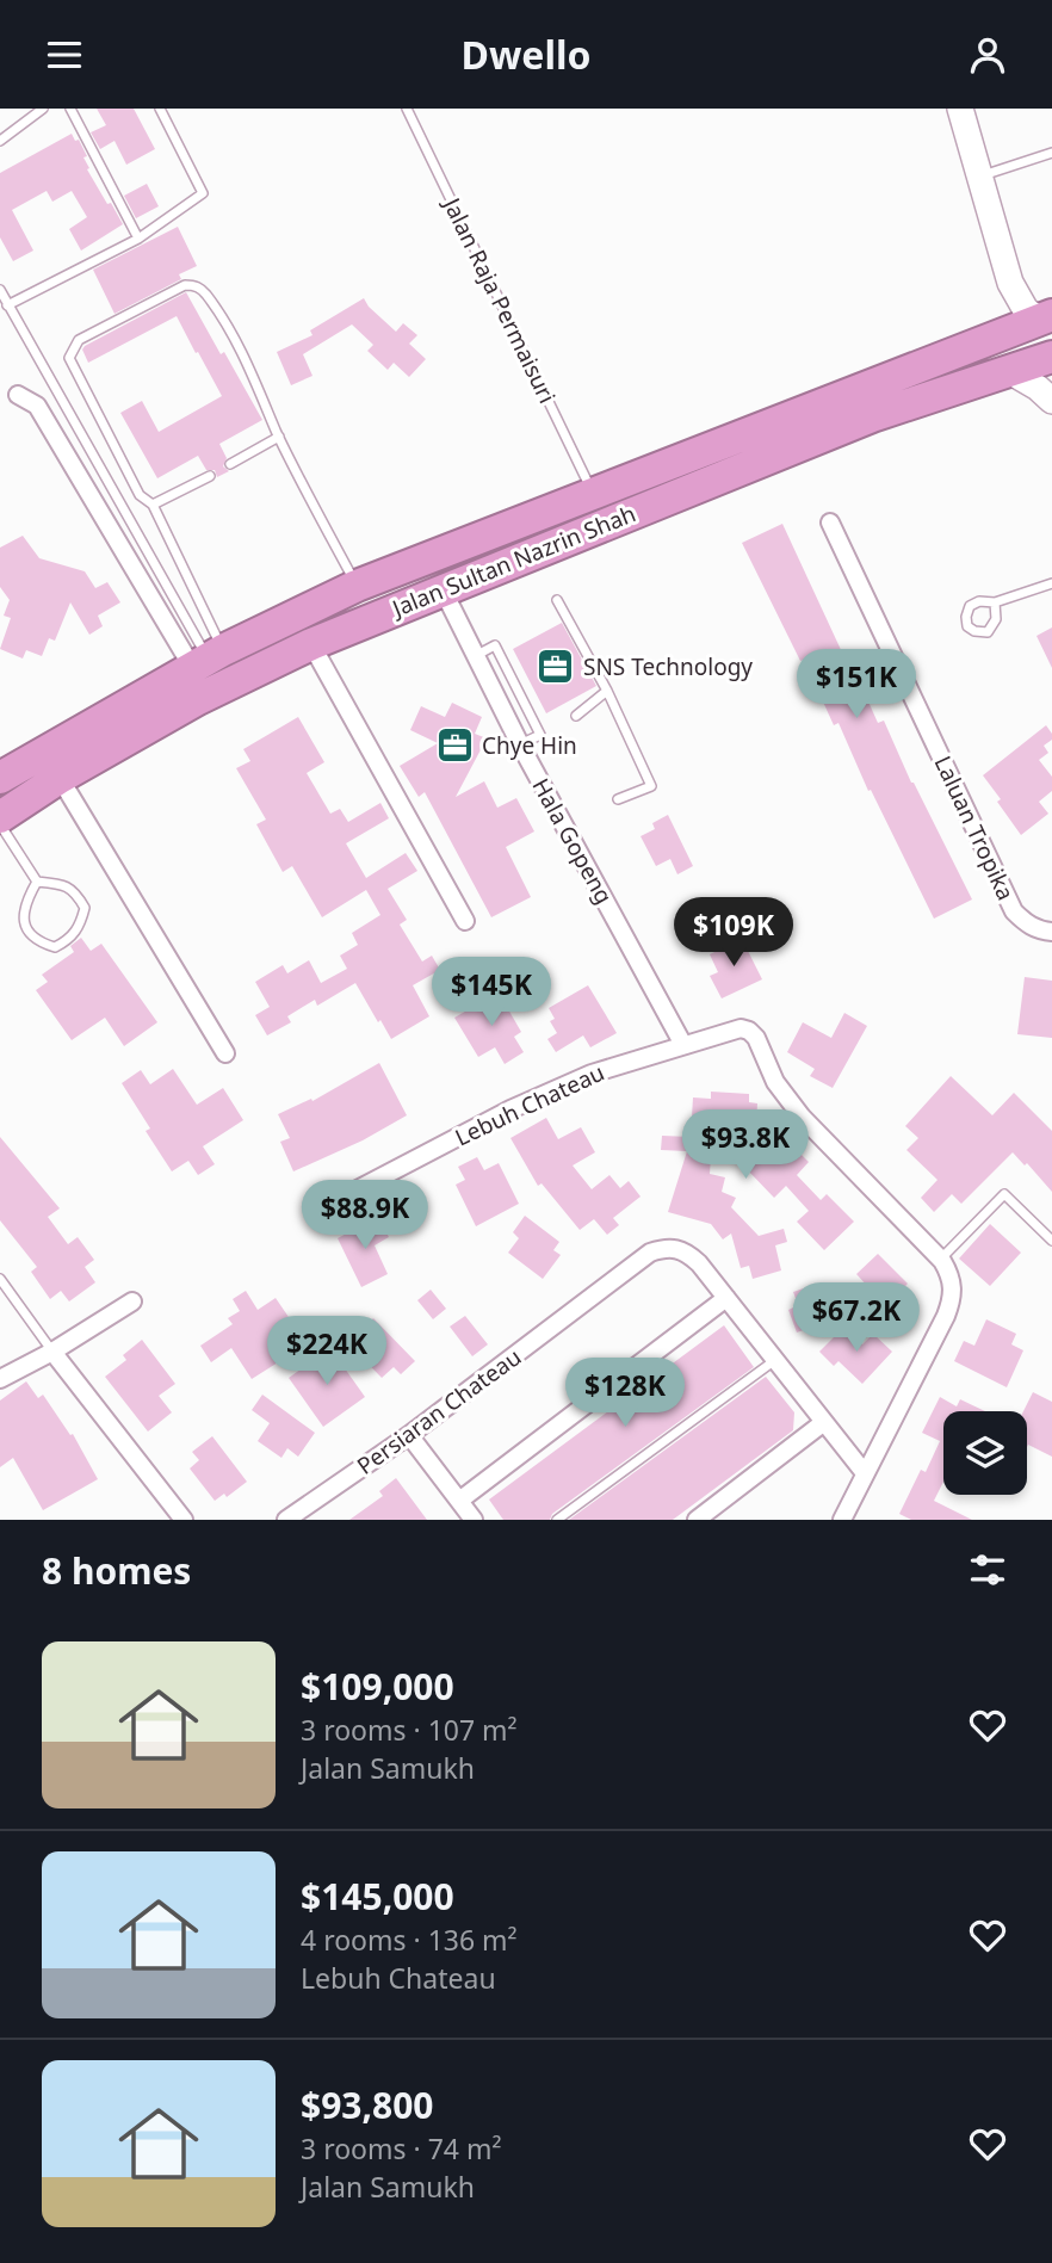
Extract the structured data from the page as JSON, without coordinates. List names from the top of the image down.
{
  "streets": {
    "highway": ["Jalan Sultan Nazrin Shah"],
    "street": [
      "Laluan Tropika",
      "Hala Gopeng",
      "Lebuh Chateau",
      "Persiaran Chateau"
    ],
    "lane": ["Jalan Raja Permaisuri"]
  },
  "crossings": [
    ["Jalan Raja Permaisuri", "Jalan Sultan Nazrin Shah"],
    ["Jalan Sultan Nazrin Shah", "Hala Gopeng"],
    ["Hala Gopeng", "Lebuh Chateau"]
  ],
  "places": {
    "office": ["SNS Technology", "Chye Hin"]
  },
  "page": {
    "header": "Dwello",
    "price": [
      "$151K",
      "$109K",
      "$145K",
      "$93.8K",
      "$88.9K",
      "$67.2K",
      "$224K",
      "$128K"
    ],
    "heading": "8 homes",
    "list": [
      {
        "name": "$109,000",
        "note": "3 rooms · 107 m² · Jalan Samukh"
      },
      {
        "name": "$145,000",
        "note": "4 rooms · 136 m² · Lebuh Chateau"
      },
      {
        "name": "$93,800",
        "note": "3 rooms · 74 m² · Jalan Samukh"
      }
    ]
  }
}
